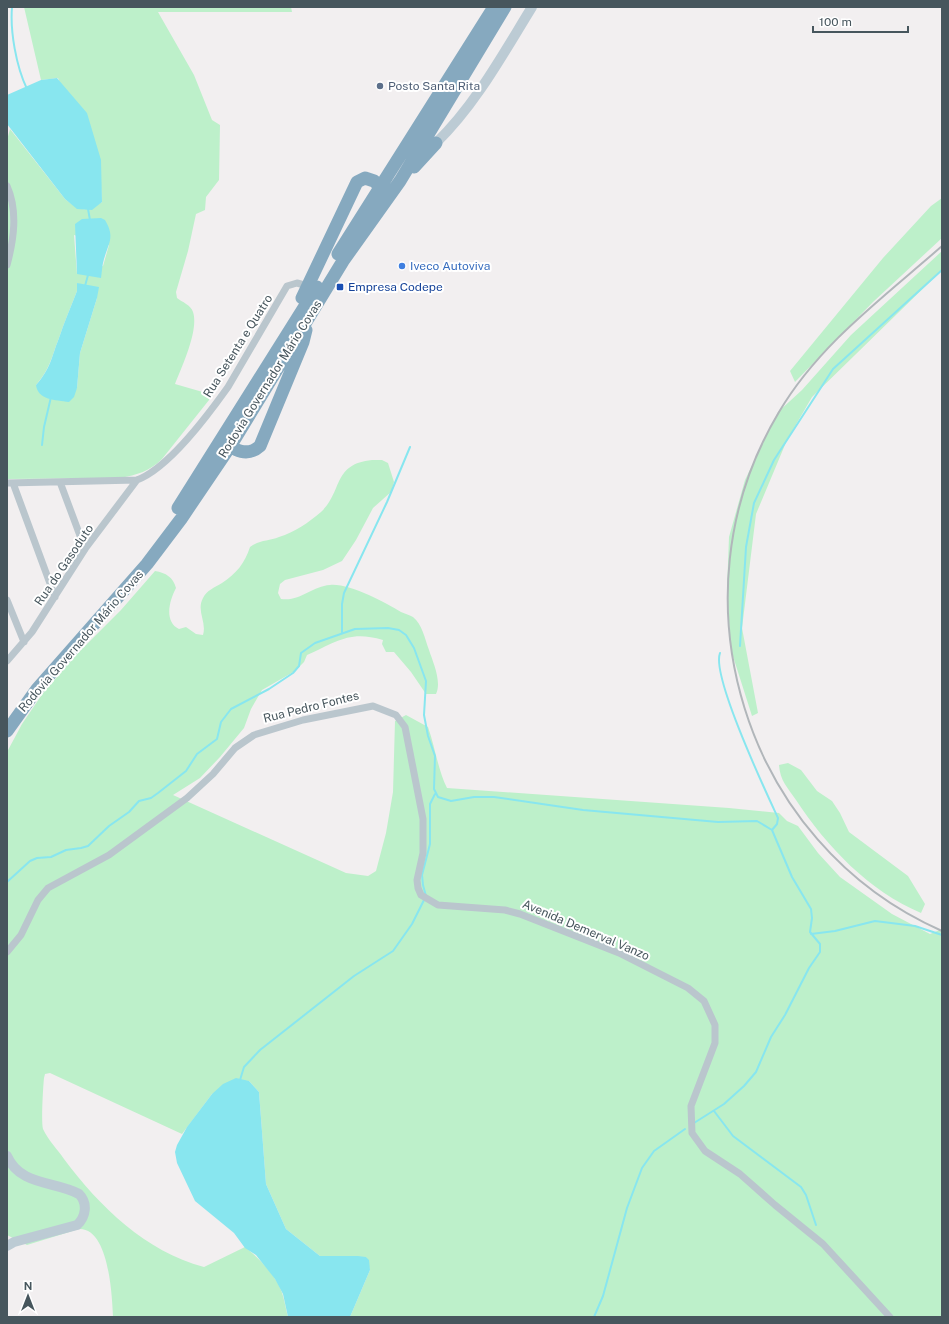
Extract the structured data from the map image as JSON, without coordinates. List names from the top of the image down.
{
  "streets": {
    "highway": ["Rodovia Governador Mário Covas"],
    "street": [
      "Rua Setenta e Quatro",
      "Rua do Gasoduto",
      "Rua Pedro Fontes",
      "Avenida Demerval Vanzo"
    ]
  },
  "crossings": [
    ["Rua Setenta e Quatro", "Rua do Gasoduto"],
    ["Rua Pedro Fontes", "Avenida Demerval Vanzo"]
  ],
  "places": {
    "other": ["Posto Santa Rita", "Iveco Autoviva"],
    "transit": ["Empresa Codepe"]
  },
  "scale_bar": "100 m",
  "north": "top"
}
